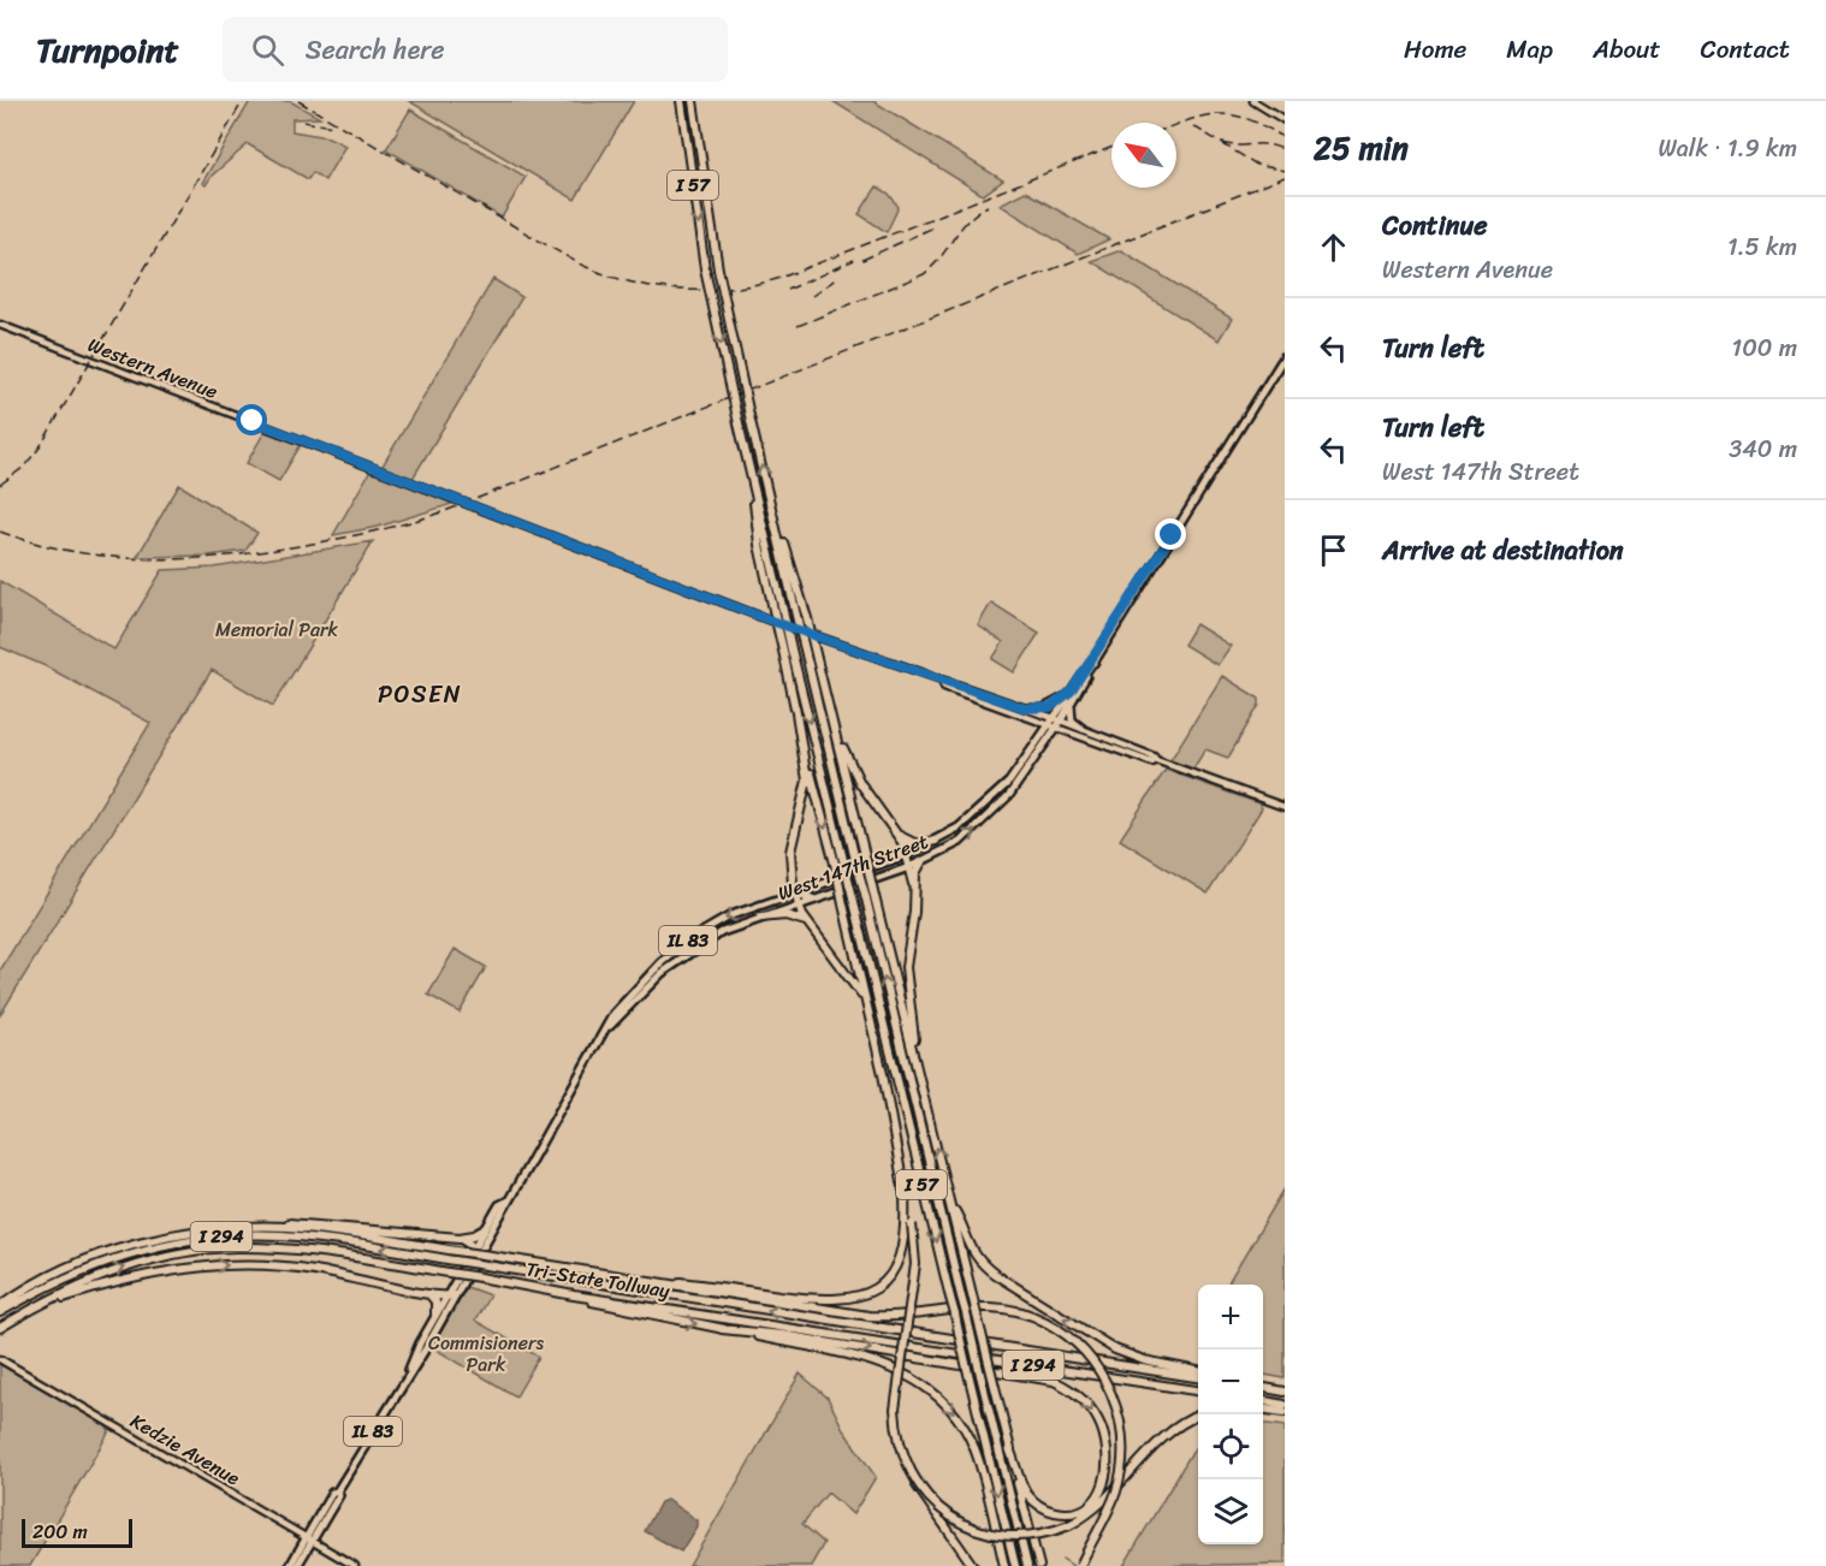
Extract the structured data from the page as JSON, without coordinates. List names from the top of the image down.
{
  "streets": {
    "highway": ["I 57", "I 294", "Tri-State Tollway"],
    "main road": [
      "Western Avenue",
      "West 147th Street",
      "IL 83",
      "Kedzie Avenue"
    ]
  },
  "crossings": [
    ["Western Avenue", "West 147th Street"],
    ["West 147th Street", "IL 83"],
    ["West 147th Street", "Kedzie Avenue"],
    ["IL 83", "Kedzie Avenue"]
  ],
  "districts": ["POSEN"],
  "parks": ["Memorial Park", "Commisioners Park"],
  "scale_bar": "200 m",
  "north": "top left",
  "page": {
    "header": "Turnpoint",
    "search": "Search here",
    "nav": [
      "Home",
      "Map",
      "About",
      "Contact"
    ],
    "heading": ["25 min", "Walk · 1.9 km"],
    "list": [
      ["Continue", "Western Avenue", "1.5 km"],
      ["Turn left", "100 m"],
      ["Turn left", "West 147th Street", "340 m"],
      "Arrive at destination"
    ],
    "map_buttons": ["+", "−"],
    "scale": "200 m"
  }
}
